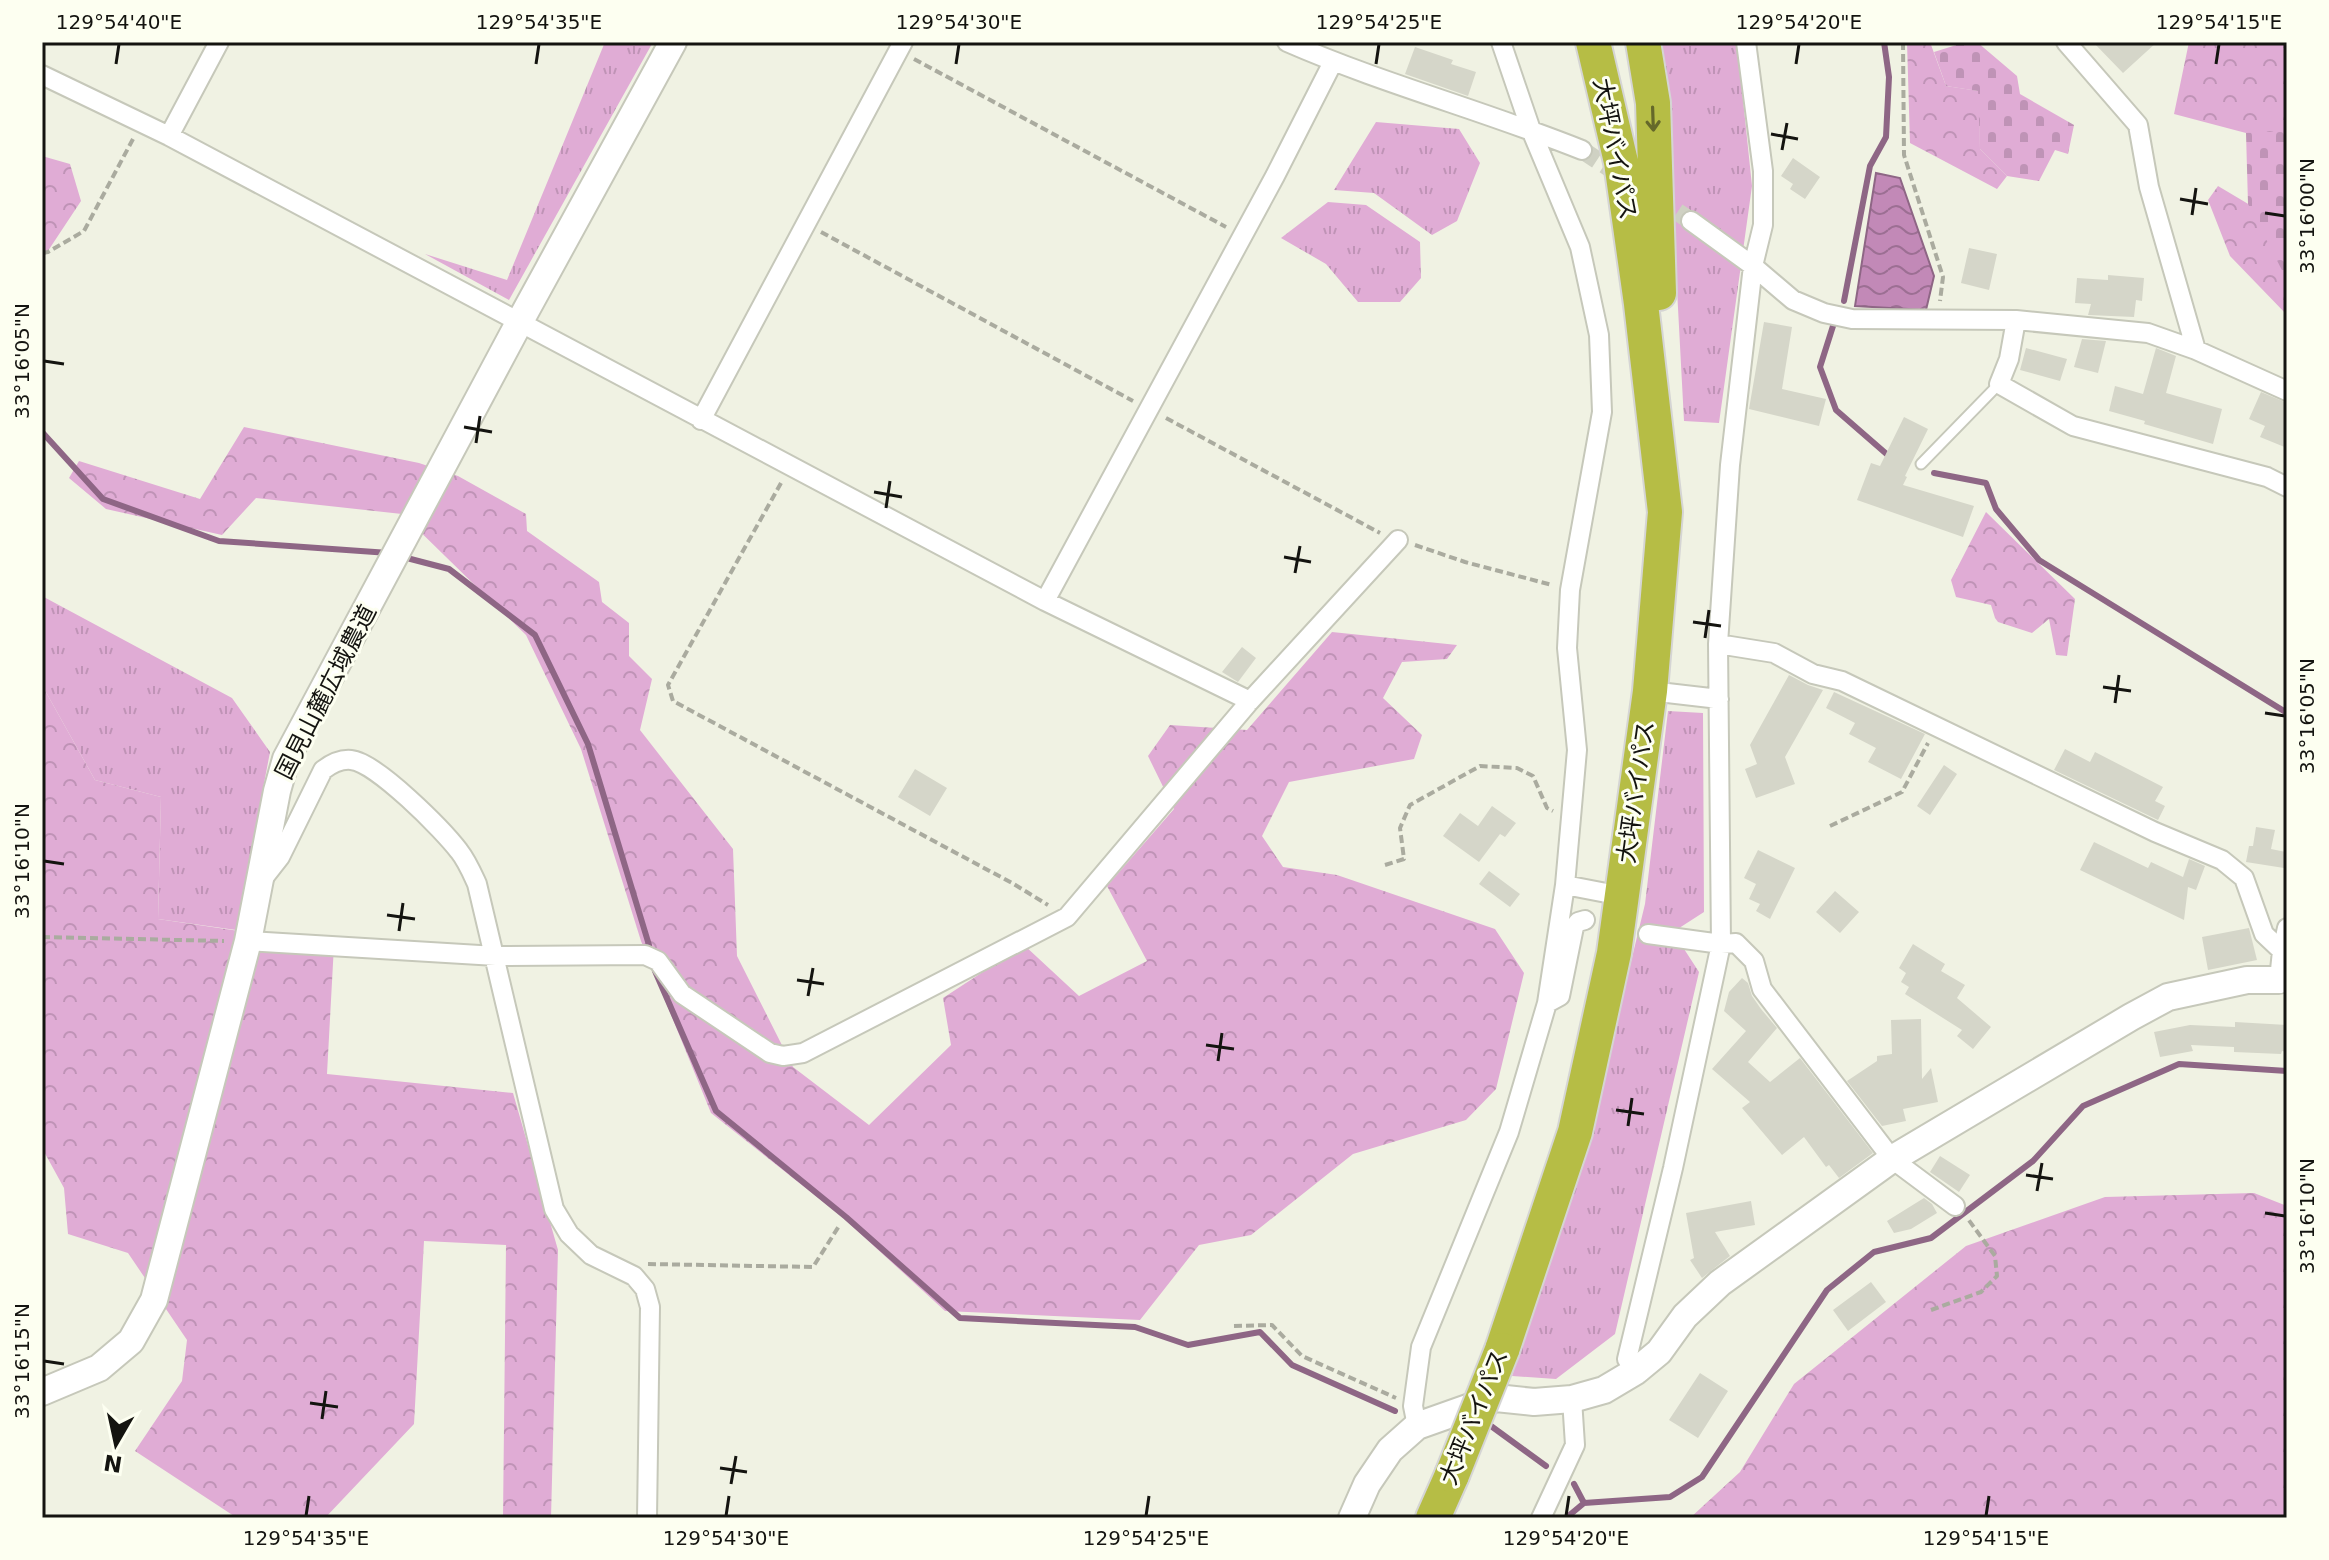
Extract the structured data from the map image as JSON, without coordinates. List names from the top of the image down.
{
  "streets": {
    "highway": ["大坪バイパス"],
    "street": ["国見山麓広域農道"]
  },
  "north": "bottom",
  "coordinates": [
    "129°54'40\"E",
    "129°54'35\"E",
    "129°54'30\"E",
    "129°54'25\"E",
    "129°54'20\"E",
    "129°54'15\"E",
    "33°16'00\"N",
    "33°16'05\"N",
    "33°16'10\"N",
    "33°16'15\"N"
  ]
}
